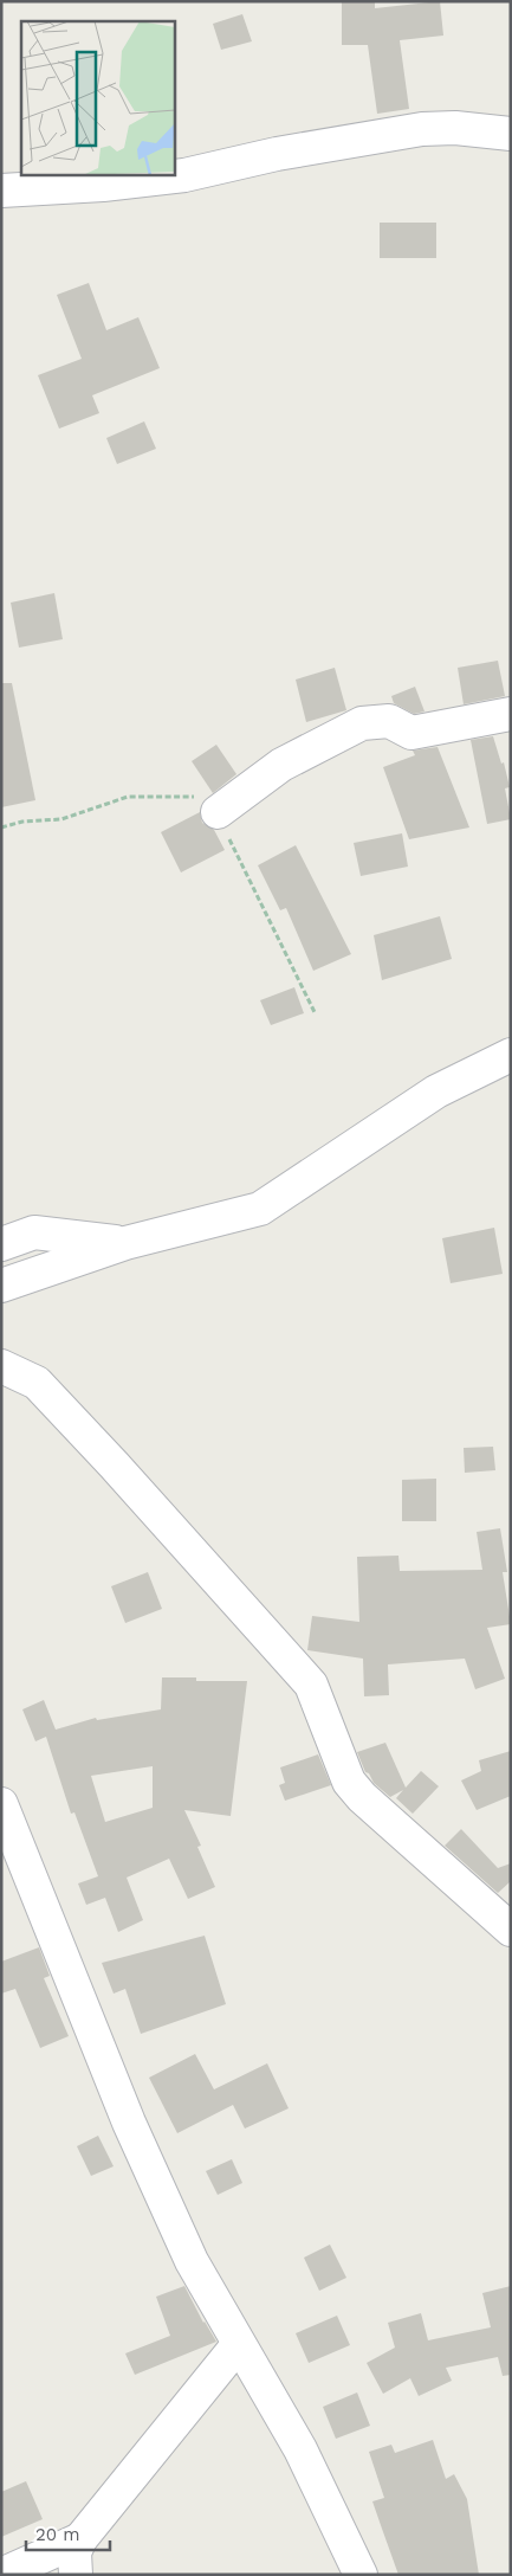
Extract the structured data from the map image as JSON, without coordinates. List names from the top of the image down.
{
  "scale_bar": "20 m"
}
